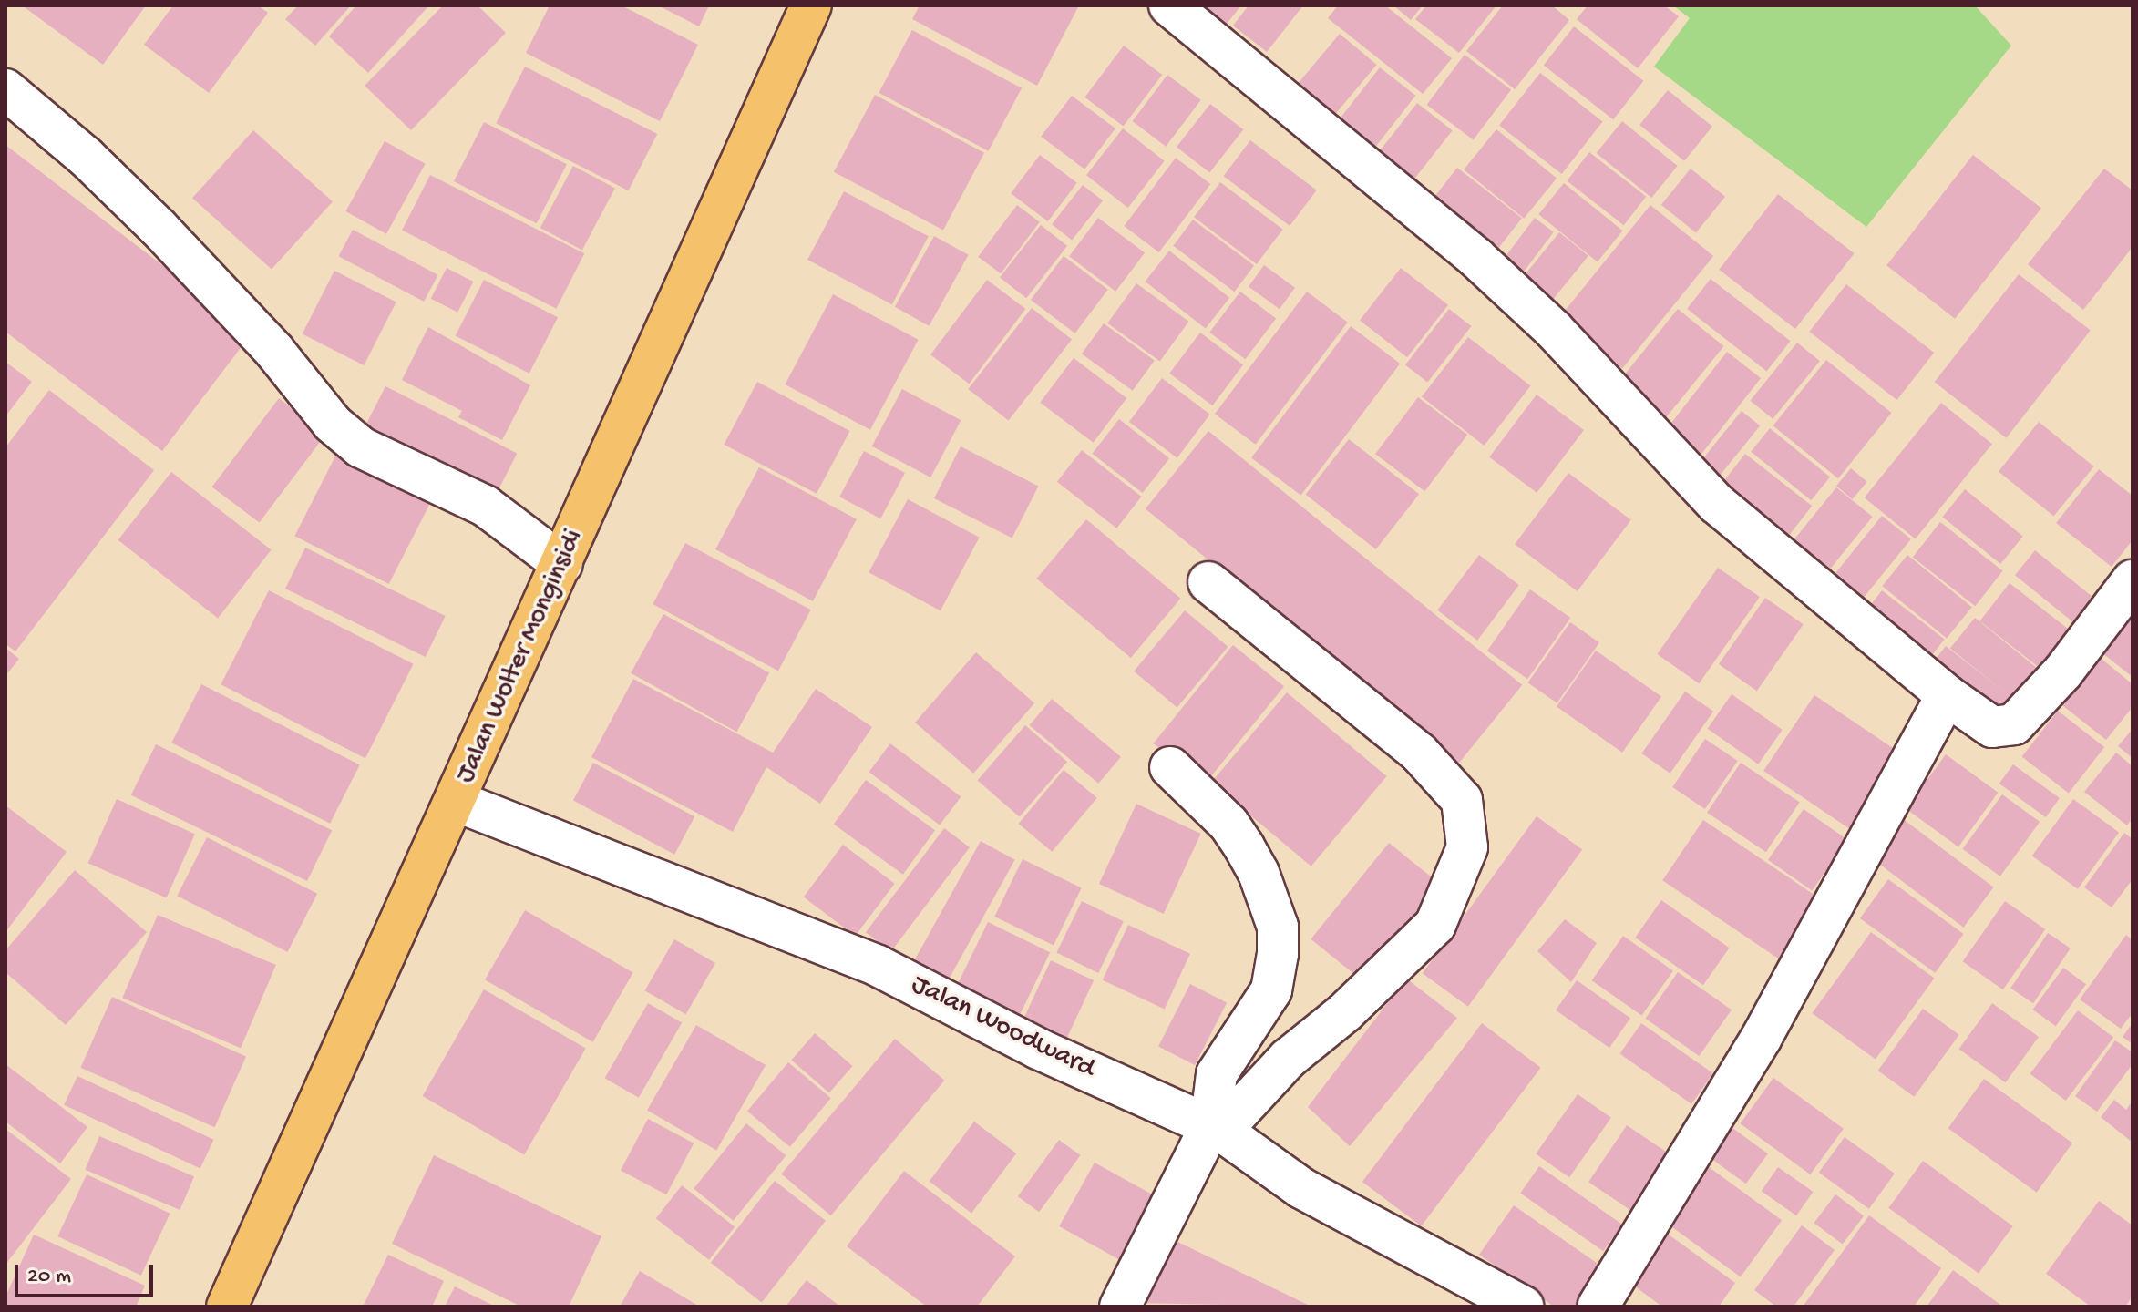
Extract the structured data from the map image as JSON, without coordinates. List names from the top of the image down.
{
  "streets": {
    "highway": ["Jalan Wolter Monginsidi"],
    "street": ["Jalan Woodward"]
  },
  "crossings": [
    ["Jalan Wolter Monginsidi", "Jalan Woodward"]
  ],
  "scale_bar": "20 m"
}
